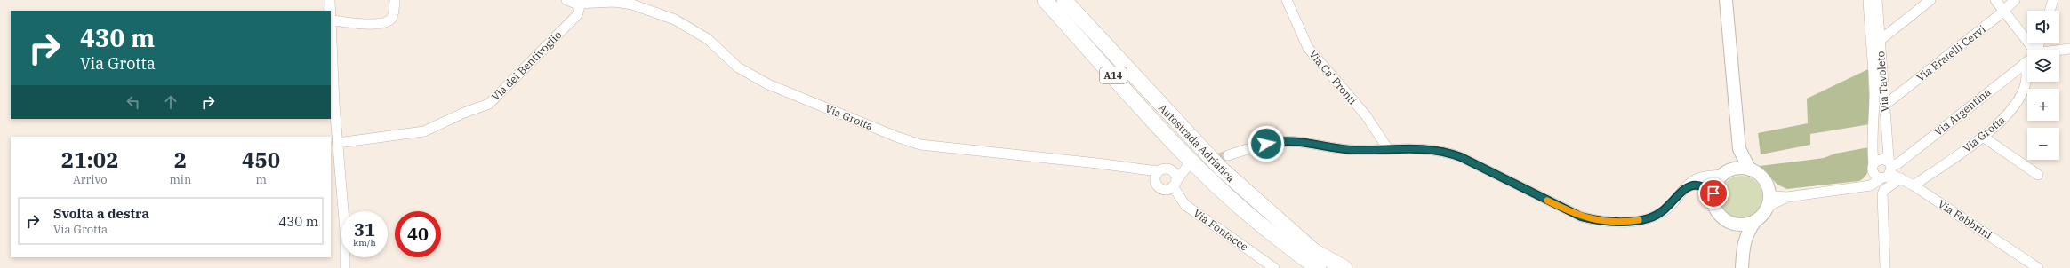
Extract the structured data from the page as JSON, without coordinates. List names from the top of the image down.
{
  "streets": {
    "highway": ["A14", "Autostrada Adriatica"],
    "street": [
      "Via Fratelli Cervi",
      "Via dei Bentivoglio",
      "Via Ca' Pronti",
      "Via Tavoleto",
      "Via Argentina",
      "Via Grotta",
      "Via Fabbrini",
      "Via Fontacce"
    ]
  },
  "crossings": [
    ["Via Fratelli Cervi", "Via Tavoleto"],
    ["Via dei Bentivoglio", "Via Grotta"],
    ["Via Tavoleto", "Via Argentina"],
    ["Via Tavoleto", "Via Fabbrini"],
    ["Via Argentina", "Via Grotta"],
    ["Via Argentina", "Via Fabbrini"],
    ["Via Grotta", "Via Fabbrini"],
    ["Via Grotta", "Via Fontacce"]
  ],
  "page": {
    "map_buttons": ["+", "−"],
    "turn": ["430 m", "Via Grotta"],
    "eta": [
      "21:02",
      "Arrivo",
      "2",
      "min",
      "450",
      "m"
    ],
    "list": [
      {
        "name": "Svolta a destra",
        "note": "Via Grotta",
        "value": "430 m"
      }
    ],
    "speed": "31 km/h",
    "limit": "40"
  }
}
